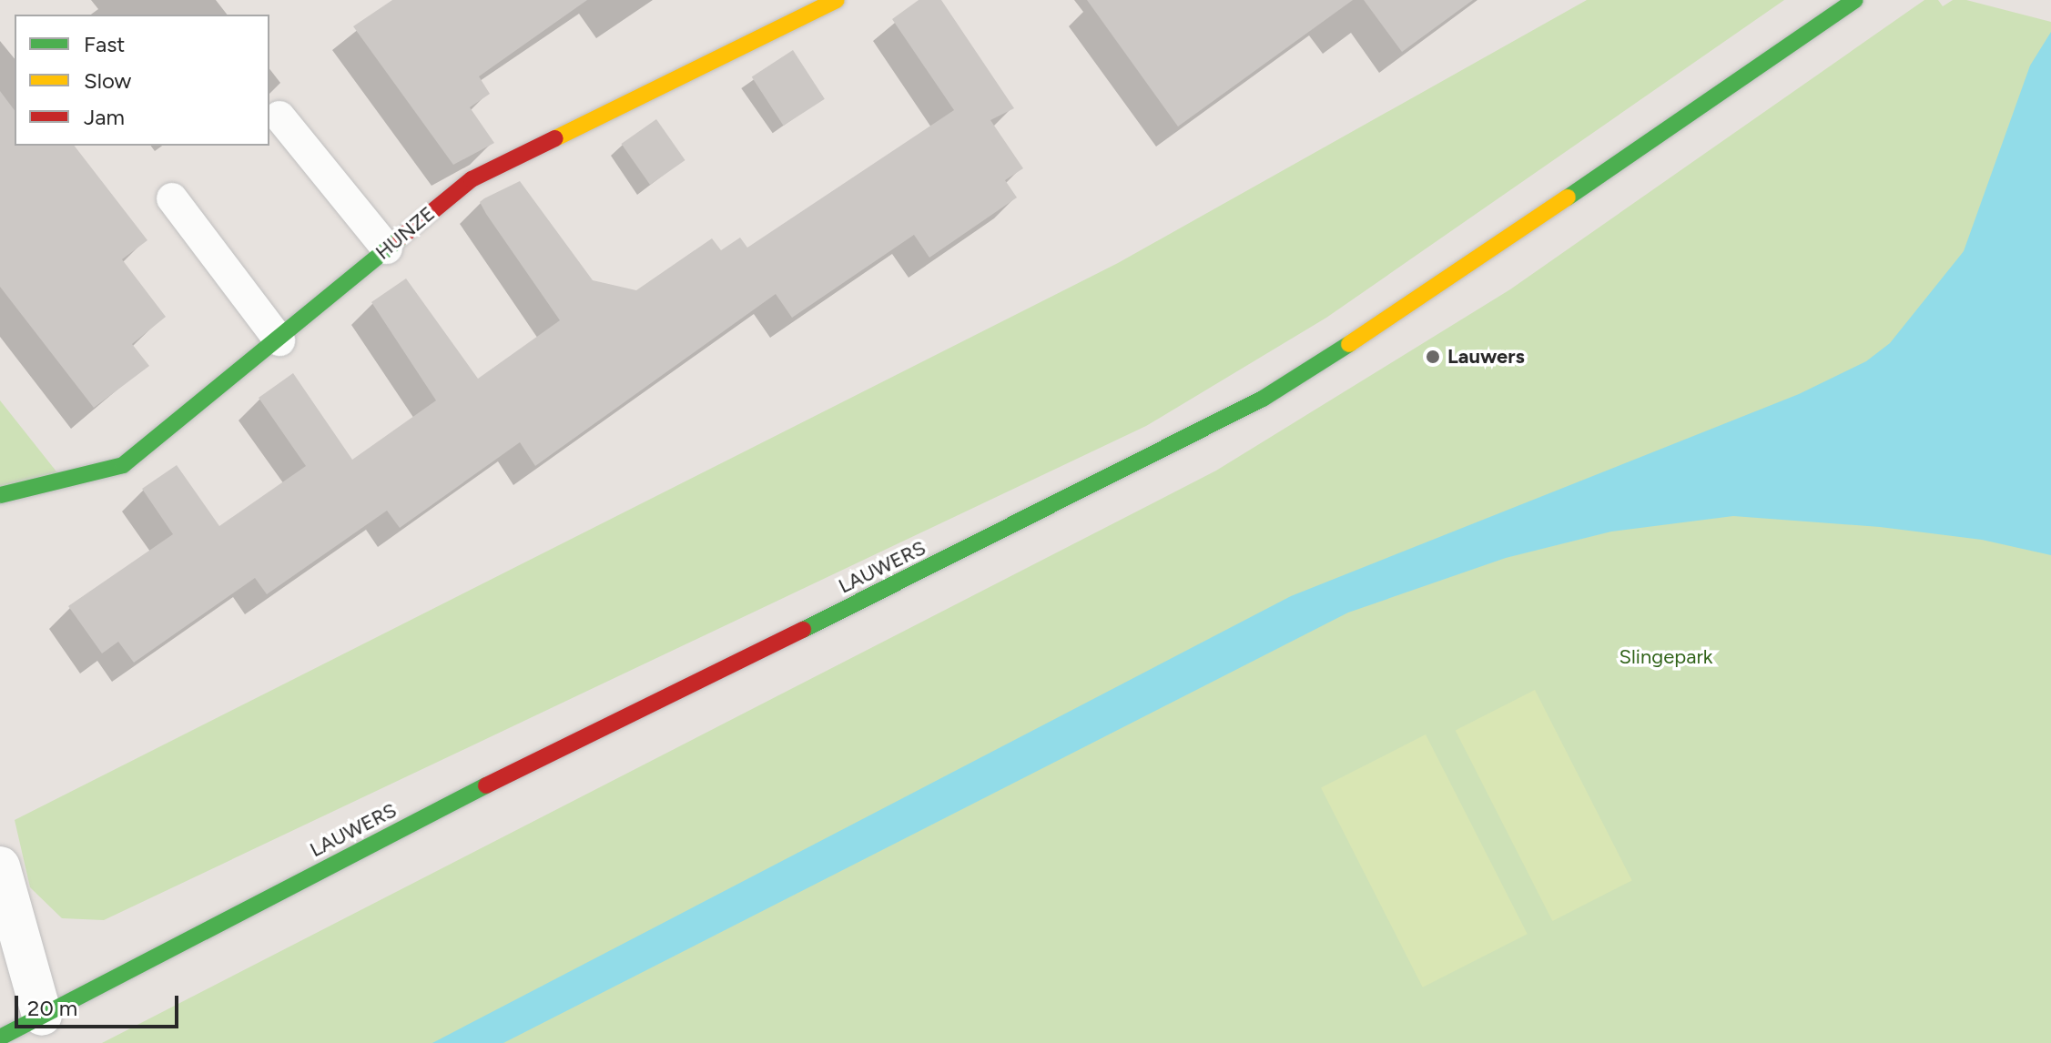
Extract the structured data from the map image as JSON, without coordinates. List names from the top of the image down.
{
  "streets": {
    "street": ["HUNZE", "LAUWERS"]
  },
  "parks": ["Slingepark"],
  "places": ["Lauwers"],
  "legend": ["Fast", "Slow", "Jam"],
  "scale_bar": "20 m"
}
